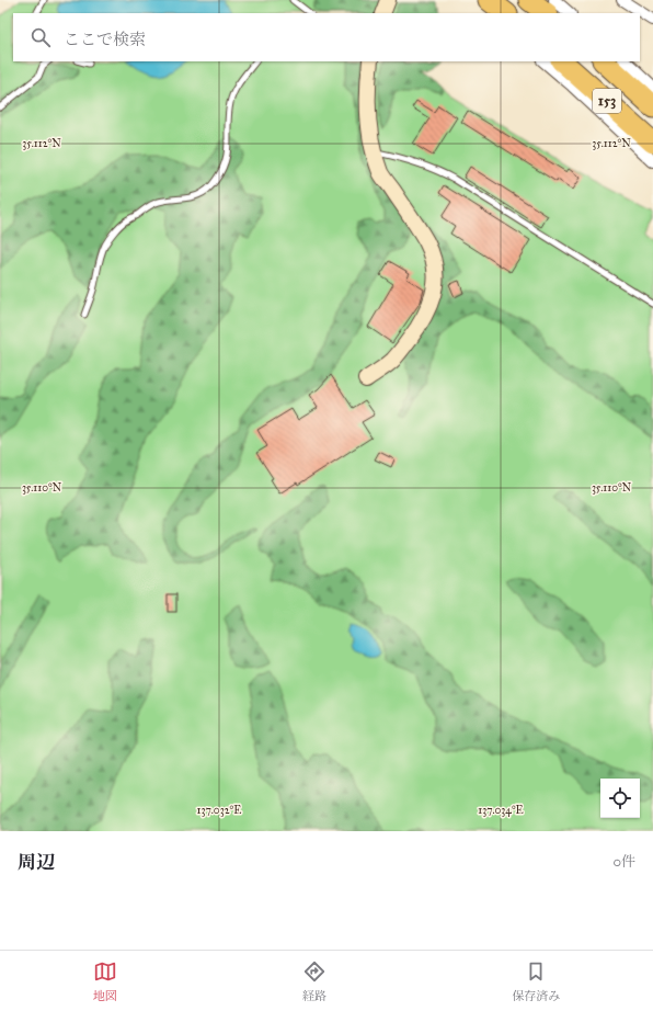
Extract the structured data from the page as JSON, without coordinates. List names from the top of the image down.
{
  "streets": {
    "highway": ["153"]
  },
  "page": {
    "search": "ここで検索",
    "heading": ["周辺", "0件"],
    "nav": ["地図", "経路", "保存済み"]
  },
  "coordinates": [
    "35.112°N",
    "35.110°N",
    "137.032°E",
    "137.034°E"
  ]
}
